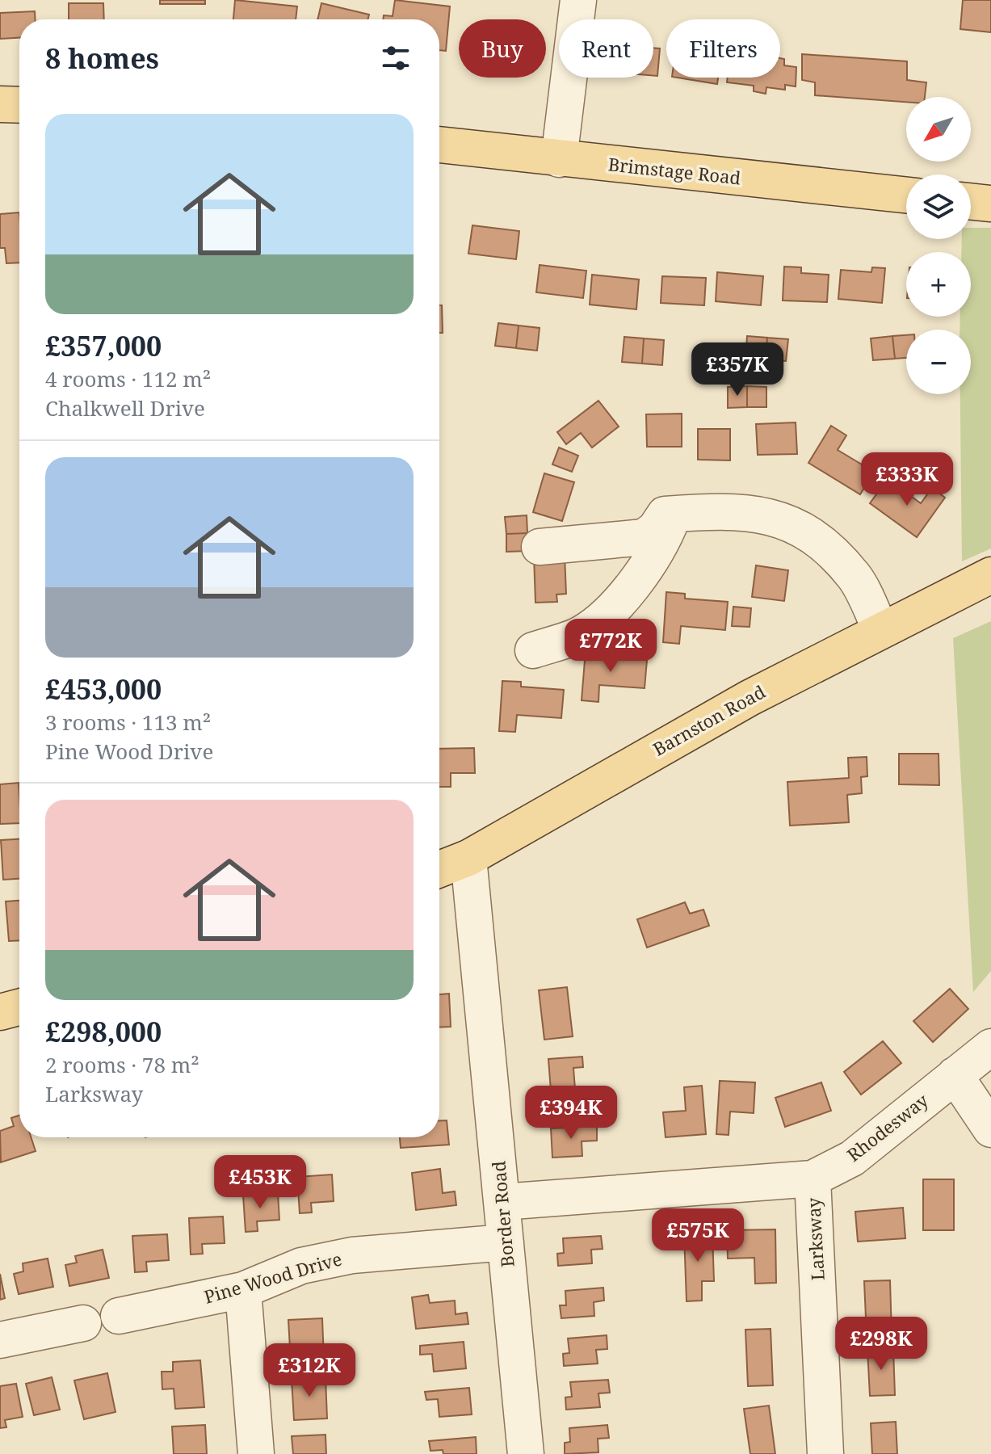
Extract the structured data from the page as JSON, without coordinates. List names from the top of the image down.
{
  "streets": {
    "main road": ["Brimstage Road", "Barnston Road"],
    "street": [
      "Rhodesway",
      "Border Road",
      "Larksway",
      "Pine Wood Drive"
    ]
  },
  "crossings": [
    ["Barnston Road", "Border Road"],
    ["Rhodesway", "Border Road"],
    ["Rhodesway", "Larksway"],
    ["Border Road", "Pine Wood Drive"]
  ],
  "north": "bottom left",
  "page": {
    "chip": ["Buy", "Rent", "Filters"],
    "heading": "8 homes",
    "map_buttons": ["+", "−"],
    "list": [
      {
        "name": "£357,000",
        "note": "4 rooms · 112 m² · Chalkwell Drive"
      },
      {
        "name": "£453,000",
        "note": "3 rooms · 113 m² · Pine Wood Drive"
      },
      {
        "name": "£298,000",
        "note": "2 rooms · 78 m² · Larksway"
      }
    ],
    "price": [
      "£357K",
      "£333K",
      "£772K",
      "£394K",
      "£453K",
      "£575K",
      "£298K",
      "£312K"
    ]
  }
}
